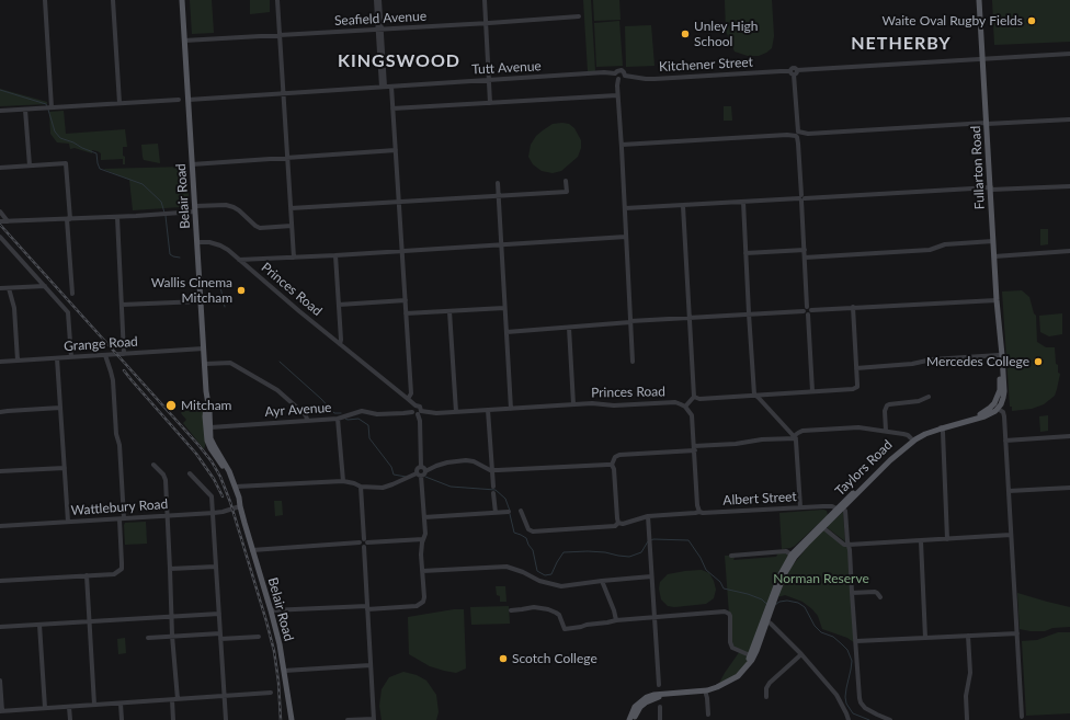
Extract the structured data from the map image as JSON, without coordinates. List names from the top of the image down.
{
  "streets": {
    "main road": ["Fullarton Road", "Belair Road", "Taylors Road"],
    "street": [
      "Seafield Avenue",
      "Kitchener Street",
      "Tutt Avenue",
      "Princes Road",
      "Grange Road",
      "Ayr Avenue",
      "Albert Street",
      "Wattlebury Road"
    ]
  },
  "crossings": [
    ["Seafield Avenue", "Belair Road"],
    ["Kitchener Street", "Tutt Avenue"],
    ["Kitchener Street", "Fullarton Road"],
    ["Tutt Avenue", "Belair Road"],
    ["Belair Road", "Princes Road"],
    ["Belair Road", "Grange Road"],
    ["Belair Road", "Ayr Avenue"],
    ["Belair Road", "Wattlebury Road"],
    ["Princes Road", "Ayr Avenue"],
    ["Taylors Road", "Albert Street"]
  ],
  "districts": ["NETHERBY", "KINGSWOOD"],
  "parks": ["Norman Reserve"],
  "places": [
    "Waite Oval Rugby Fields",
    "Unley High School",
    "Wallis Cinema Mitcham",
    "Mercedes College",
    "Mitcham",
    "Scotch College"
  ]
}
